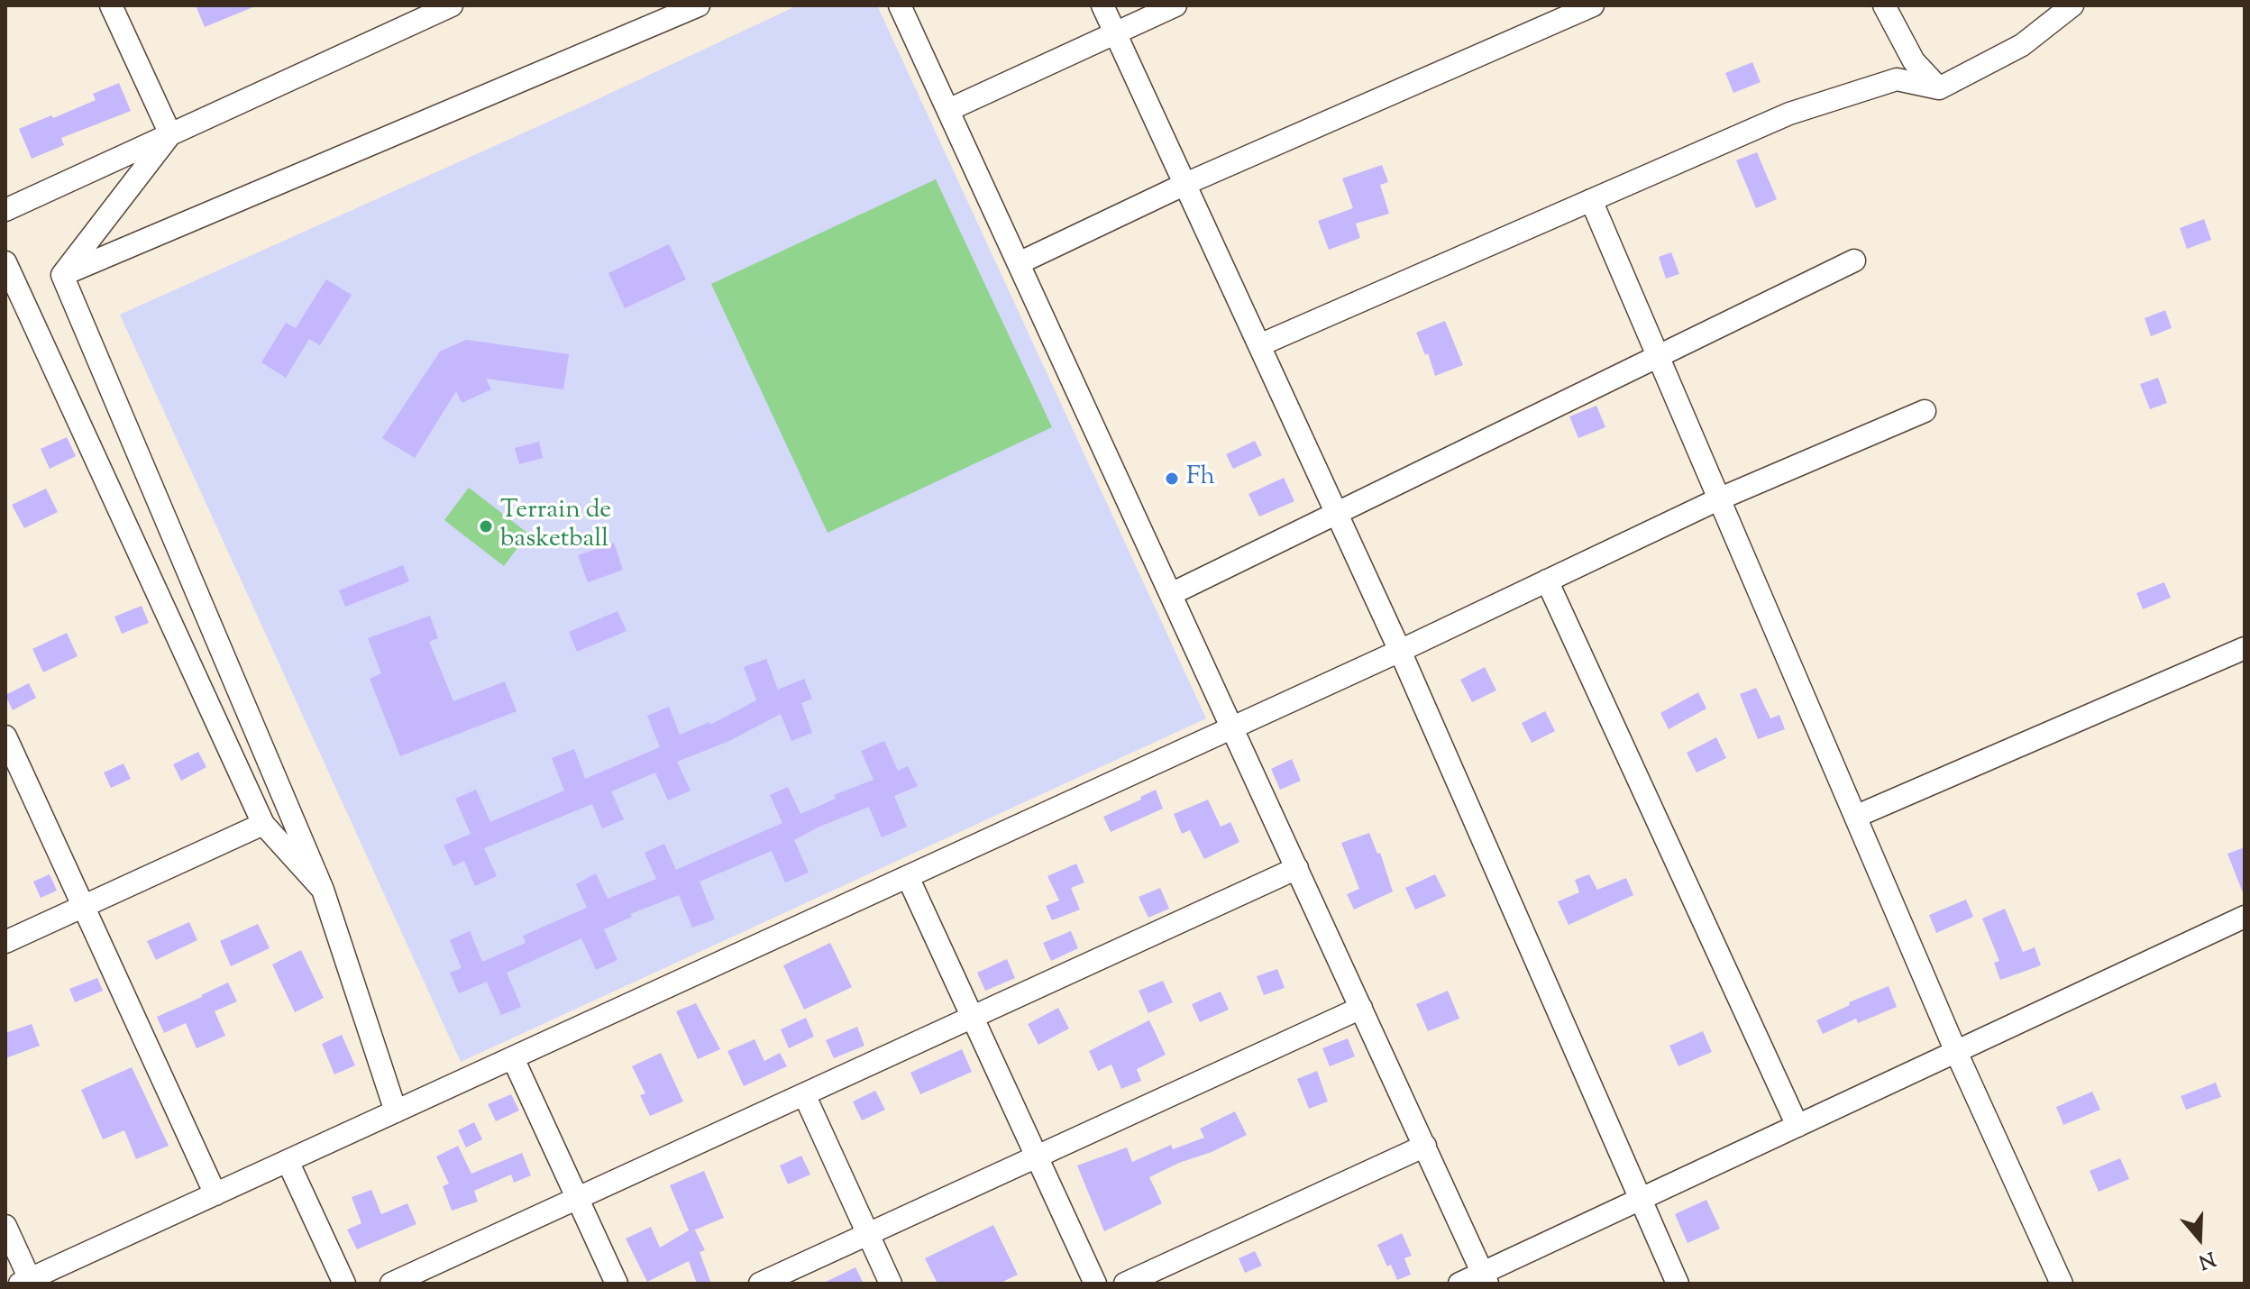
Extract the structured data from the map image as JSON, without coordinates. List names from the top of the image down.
{
  "places": ["Fh", "Terrain de basketball"],
  "north": "bottom"
}
